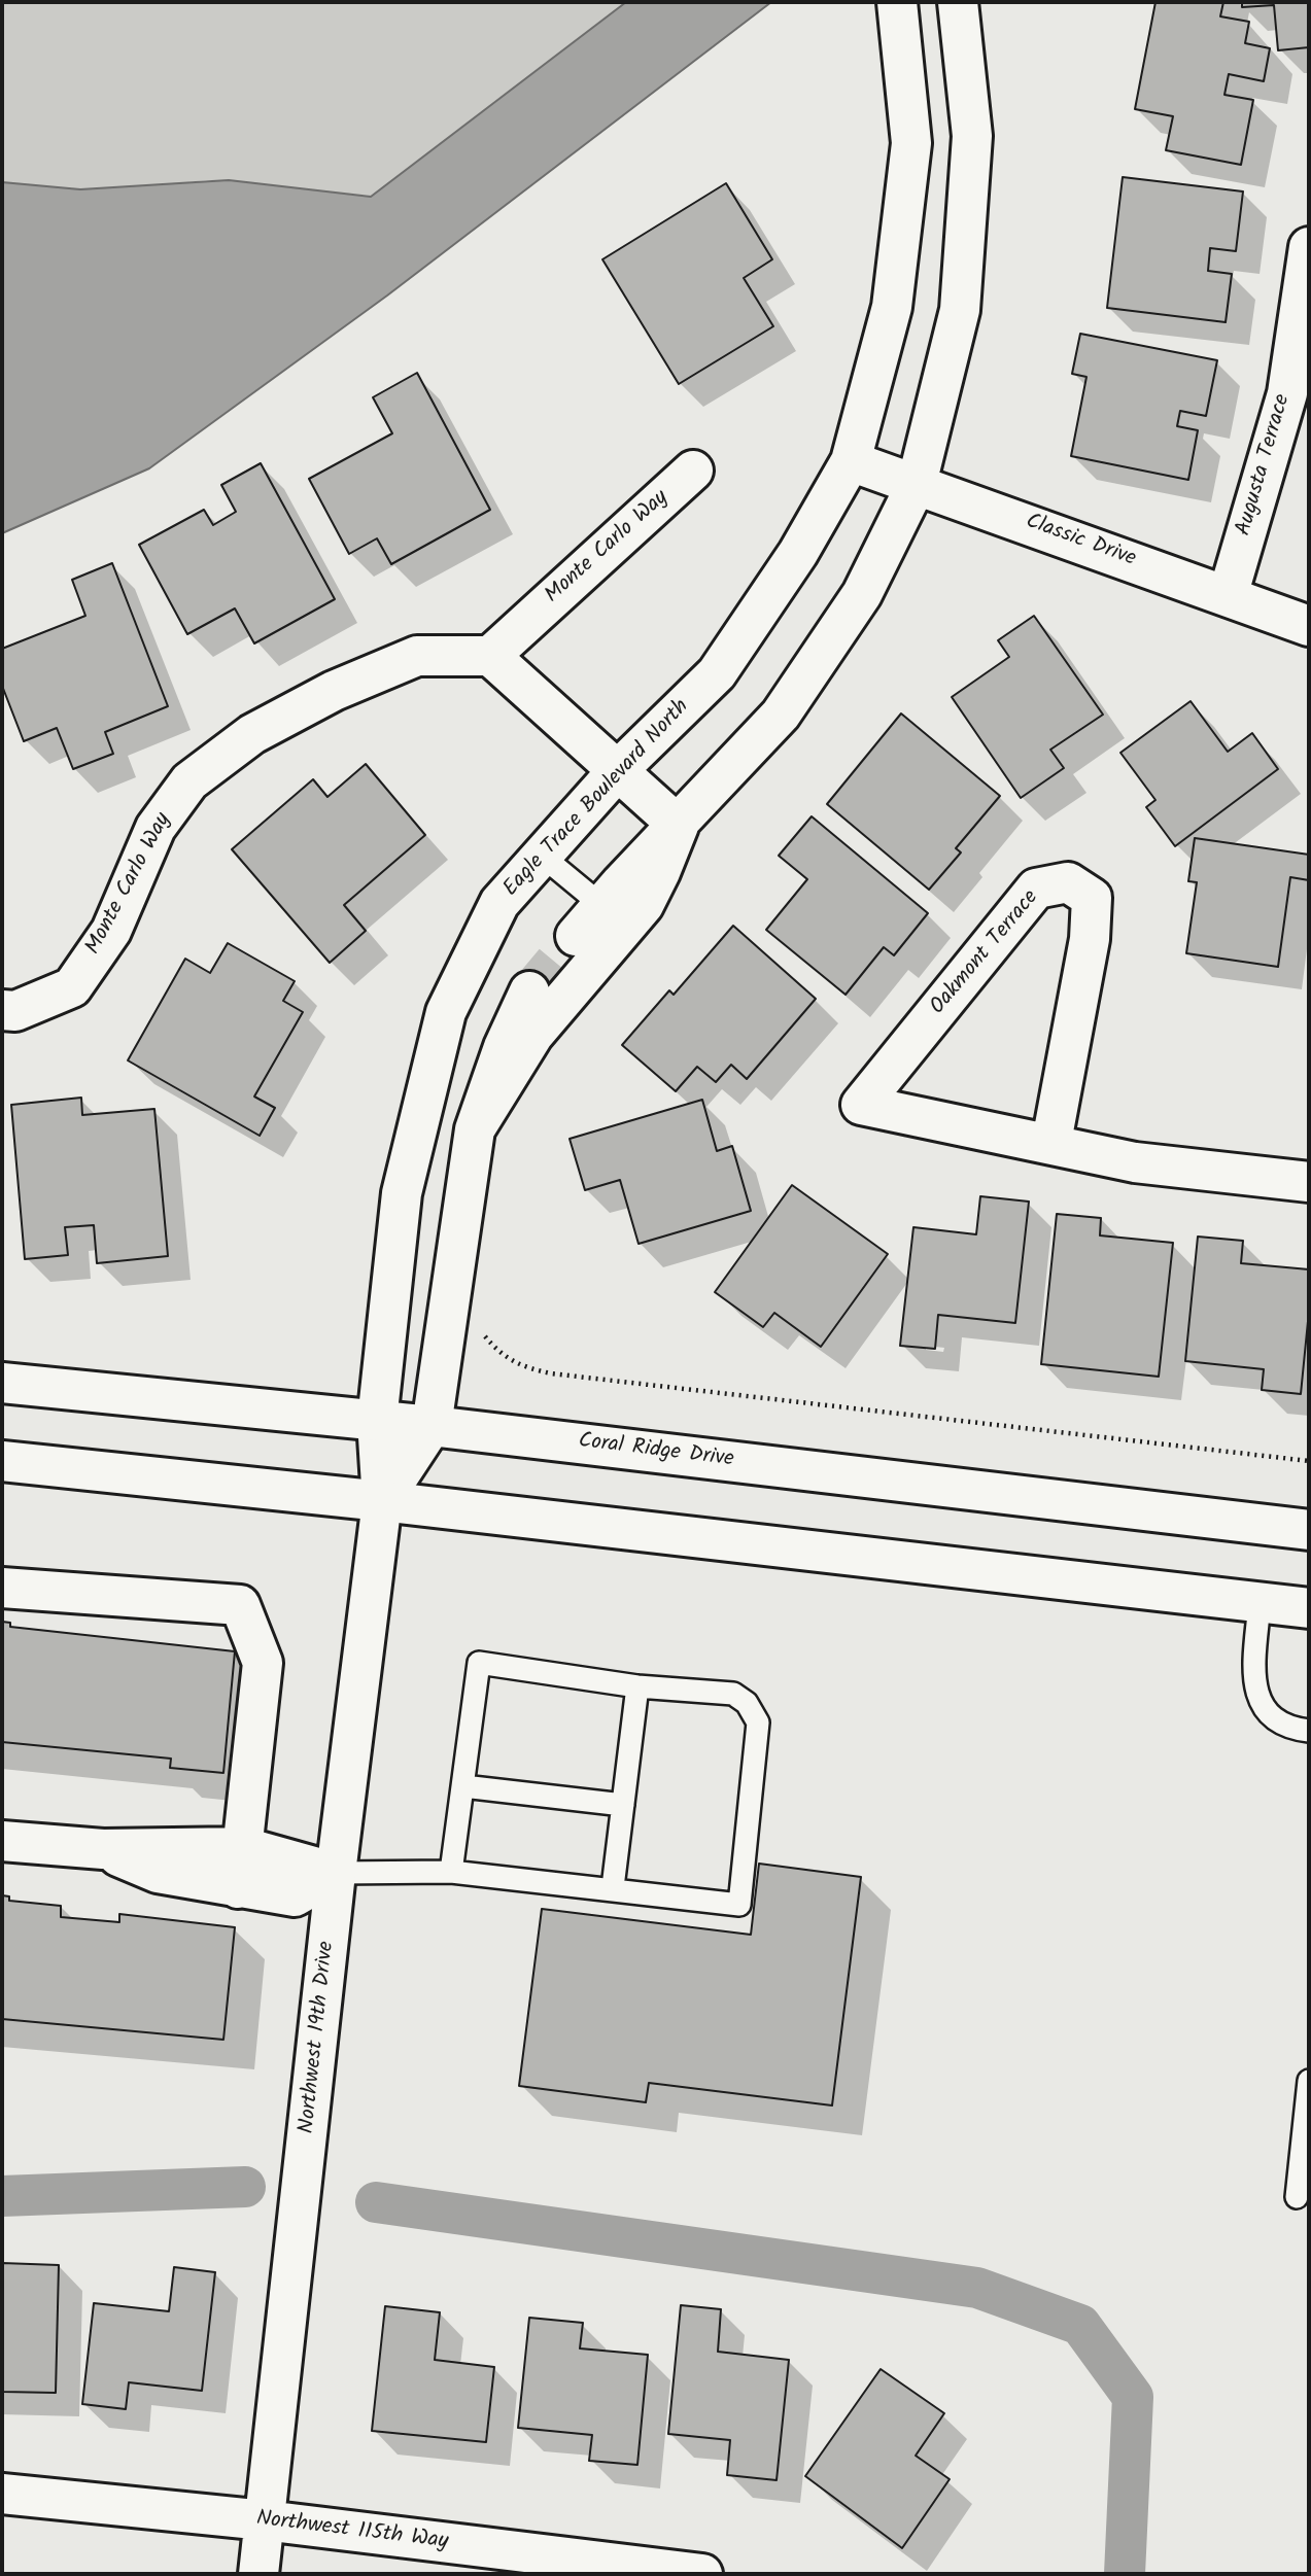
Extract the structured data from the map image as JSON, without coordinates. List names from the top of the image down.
{
  "streets": {
    "street": [
      "Augusta Terrace",
      "Classic Drive",
      "Monte Carlo Way",
      "Eagle Trace Boulevard North",
      "Oakmont Terrace",
      "Coral Ridge Drive",
      "Northwest 19th Drive",
      "Northwest 115th Way"
    ]
  },
  "crossings": [
    ["Augusta Terrace", "Classic Drive"],
    ["Classic Drive", "Eagle Trace Boulevard North"],
    ["Eagle Trace Boulevard North", "Coral Ridge Drive"],
    ["Eagle Trace Boulevard North", "Northwest 19th Drive"],
    ["Northwest 19th Drive", "Northwest 115th Way"]
  ]
}
